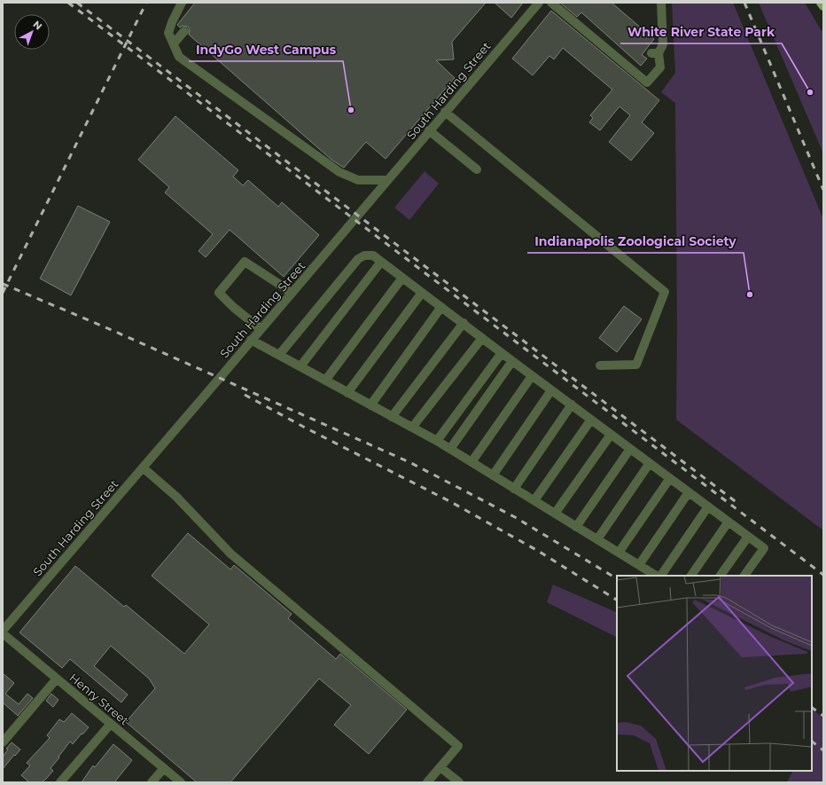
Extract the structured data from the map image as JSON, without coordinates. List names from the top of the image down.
{
  "streets": {
    "street": ["South Harding Street", "Henry Street"]
  },
  "places": ["White River State Park", "IndyGo West Campus", "Indianapolis Zoological Society"],
  "north": "top right"
}
